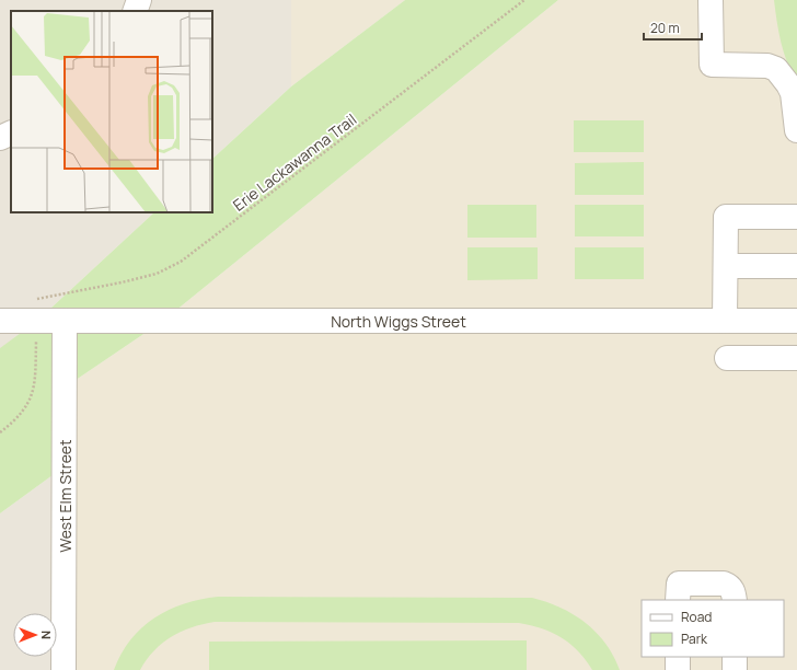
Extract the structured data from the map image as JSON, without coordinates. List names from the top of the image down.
{
  "streets": {
    "street": ["North Wiggs Street", "West Elm Street"],
    "path": ["Erie Lackawanna Trail"]
  },
  "crossings": [
    ["North Wiggs Street", "West Elm Street"]
  ],
  "legend": ["Road", "Park"],
  "scale_bar": "20 m",
  "north": "right"
}
